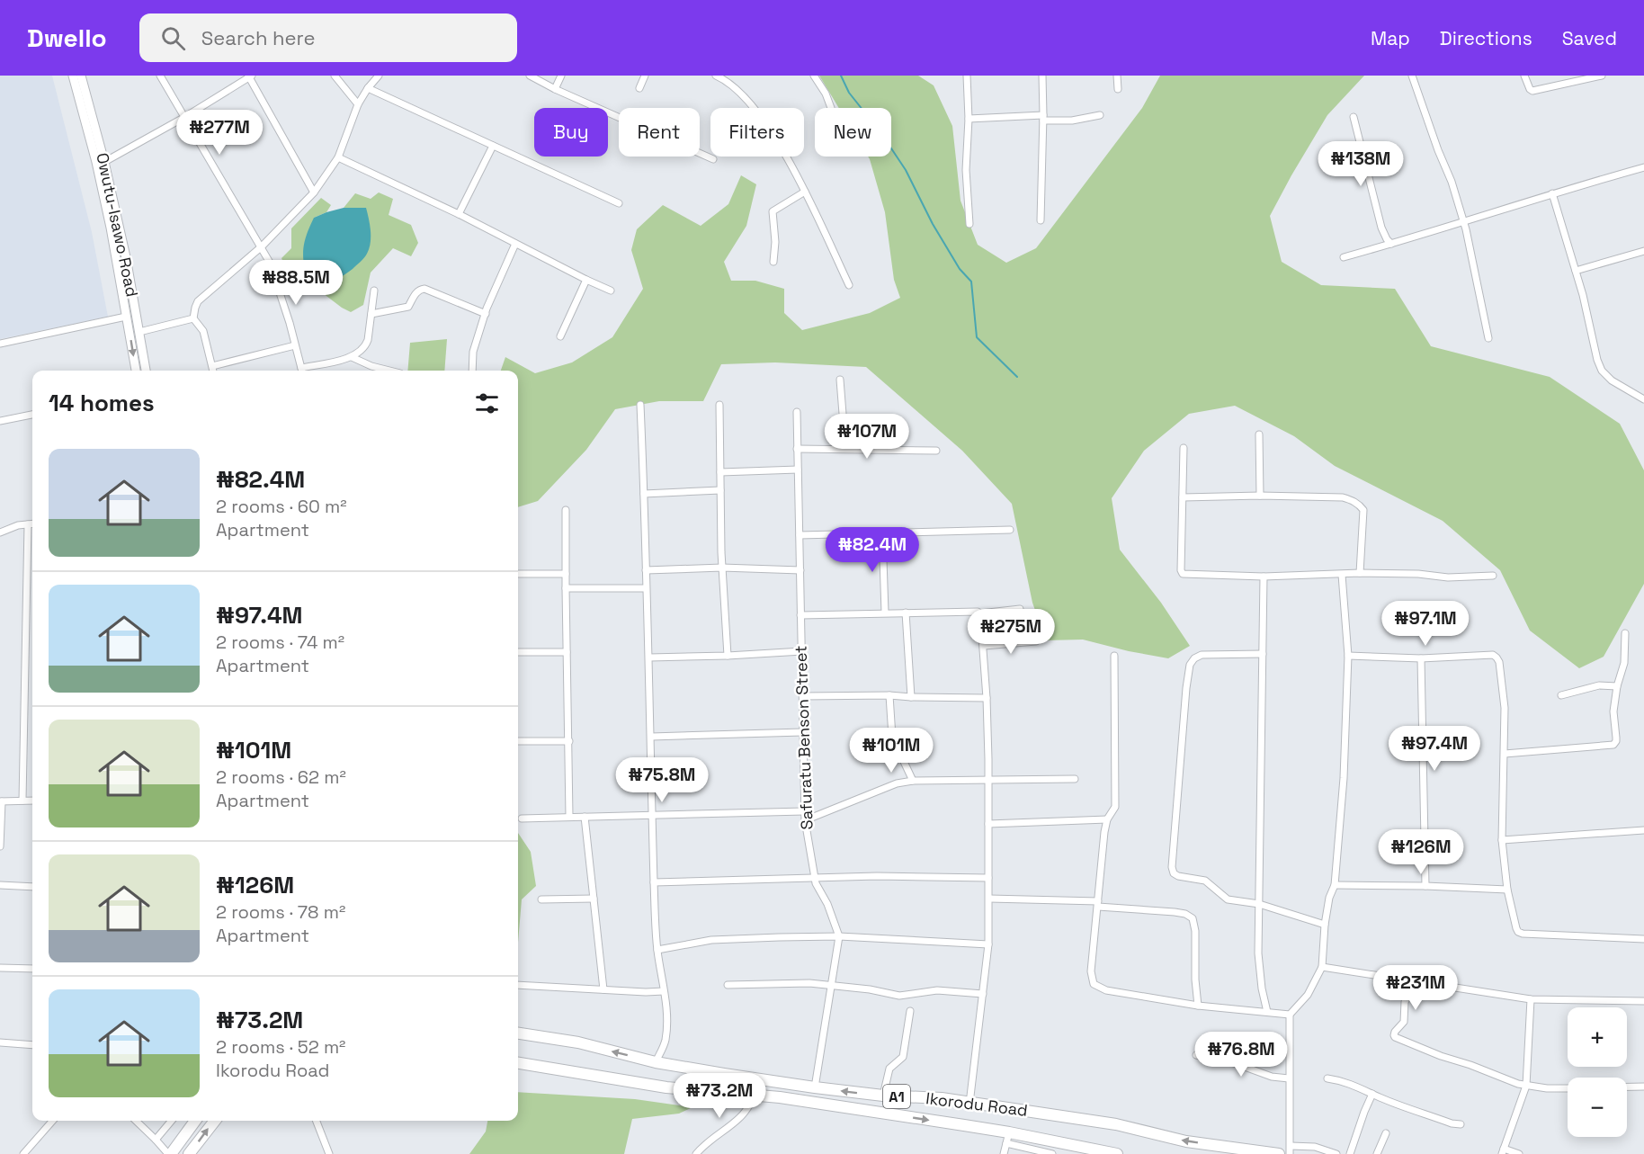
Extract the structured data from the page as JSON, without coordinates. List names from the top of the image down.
{
  "streets": {
    "highway": ["A1", "Ikorodu Road"],
    "street": ["Owutu-Isawo Road", "Safuratu Benson Street"]
  },
  "crossings": [
    ["Safuratu Benson Street", "Ikorodu Road"]
  ],
  "page": {
    "header": "Dwello",
    "search": "Search here",
    "nav": ["Map", "Directions", "Saved"],
    "chip": [
      "Buy",
      "Rent",
      "Filters",
      "New"
    ],
    "price": [
      "₦277M",
      "₦138M",
      "₦88.5M",
      "₦107M",
      "₦82.4M",
      "₦97.1M",
      "₦275M",
      "₦97.4M",
      "₦101M",
      "₦75.8M",
      "₦126M",
      "₦231M",
      "₦76.8M",
      "₦73.2M"
    ],
    "heading": "14 homes",
    "list": [
      {
        "name": "₦82.4M",
        "note": "2 rooms · 60 m² · Apartment"
      },
      {
        "name": "₦97.4M",
        "note": "2 rooms · 74 m² · Apartment"
      },
      {
        "name": "₦101M",
        "note": "2 rooms · 62 m² · Apartment"
      },
      {
        "name": "₦126M",
        "note": "2 rooms · 78 m² · Apartment"
      },
      {
        "name": "₦73.2M",
        "note": "2 rooms · 52 m² · Ikorodu Road"
      }
    ],
    "map_buttons": ["+", "−"]
  }
}
